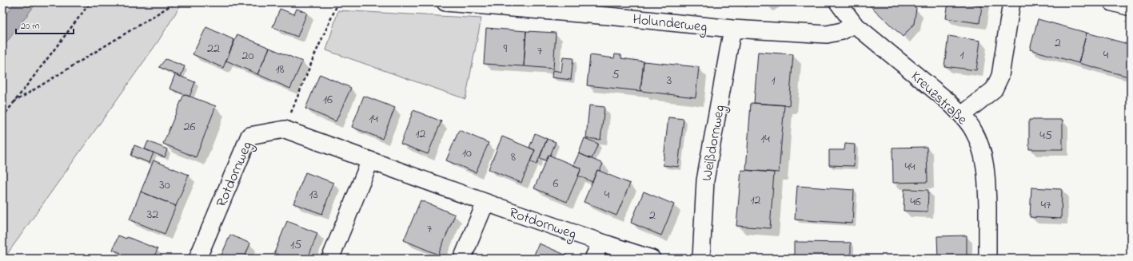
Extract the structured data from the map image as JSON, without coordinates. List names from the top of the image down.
{
  "streets": {
    "street": [
      "Holunderweg",
      "Kreuzstraße",
      "Weißdornweg",
      "Rotdornweg"
    ]
  },
  "crossings": [
    ["Holunderweg", "Kreuzstraße"],
    ["Holunderweg", "Weißdornweg"]
  ],
  "house_numbers": [
    "2",
    "22",
    "9",
    "7",
    "1",
    "4",
    "20",
    "18",
    "5",
    "3",
    "1",
    "16",
    "14",
    "26",
    "12",
    "45",
    "14",
    "10",
    "8",
    "44",
    "6",
    "30",
    "13",
    "4",
    "12",
    "46",
    "47",
    "32",
    "2",
    "7",
    "15"
  ],
  "scale_bar": "20 m"
}
